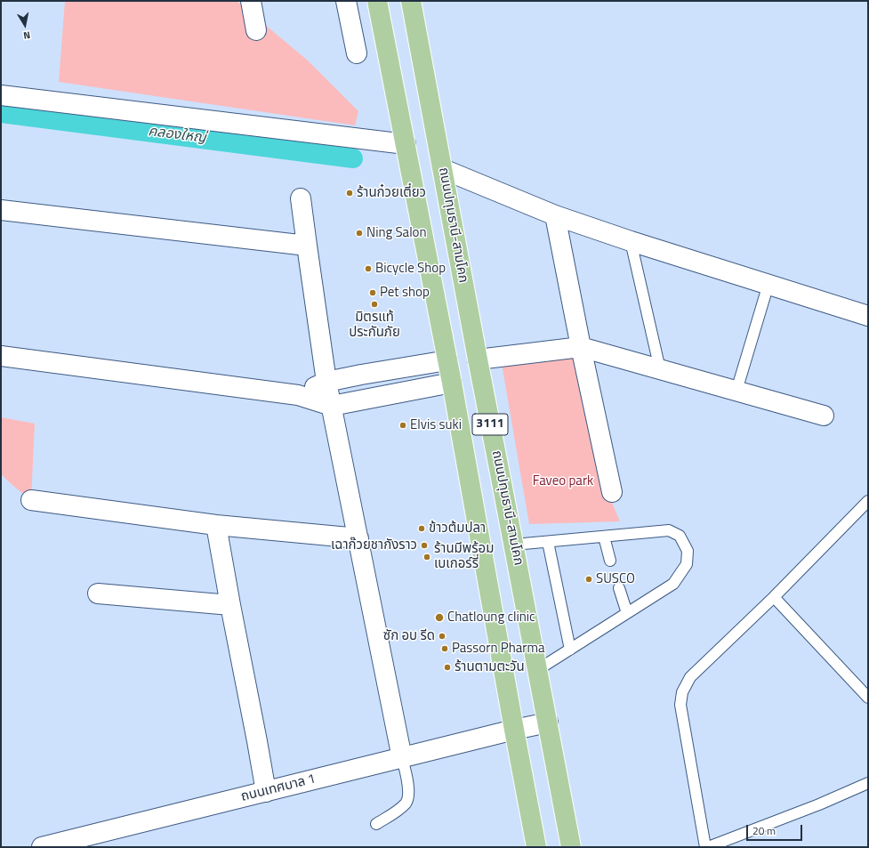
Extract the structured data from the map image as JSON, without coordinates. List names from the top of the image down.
{
  "streets": {
    "main road": ["ถนนปทุมธานี-สามโคก", "3111"],
    "street": ["ถนนเทศบาล 1"]
  },
  "crossings": [
    ["ถนนปทุมธานี-สามโคก", "ถนนเทศบาล 1"],
    ["3111", "ถนนเทศบาล 1"]
  ],
  "water": ["คลองใหญ่"],
  "parks": ["Faveo park"],
  "places": [
    "ร้านก๋วยเตี๋ยว",
    "Ning Salon",
    "Bicycle Shop",
    "Pet shop",
    "มิตรแท้ ประกันภัย",
    "Elvis suki",
    "ข้าวต้มปลา",
    "เฉาก๊วยชากังราว",
    "ร้านมีพร้อม เบเกอร์รี่",
    "SUSCO",
    "Chatloung clinic",
    "ซัก อบ รีด",
    "Passorn Pharma",
    "ร้านตามตะวัน"
  ],
  "scale_bar": "20 m",
  "north": "bottom"
}
